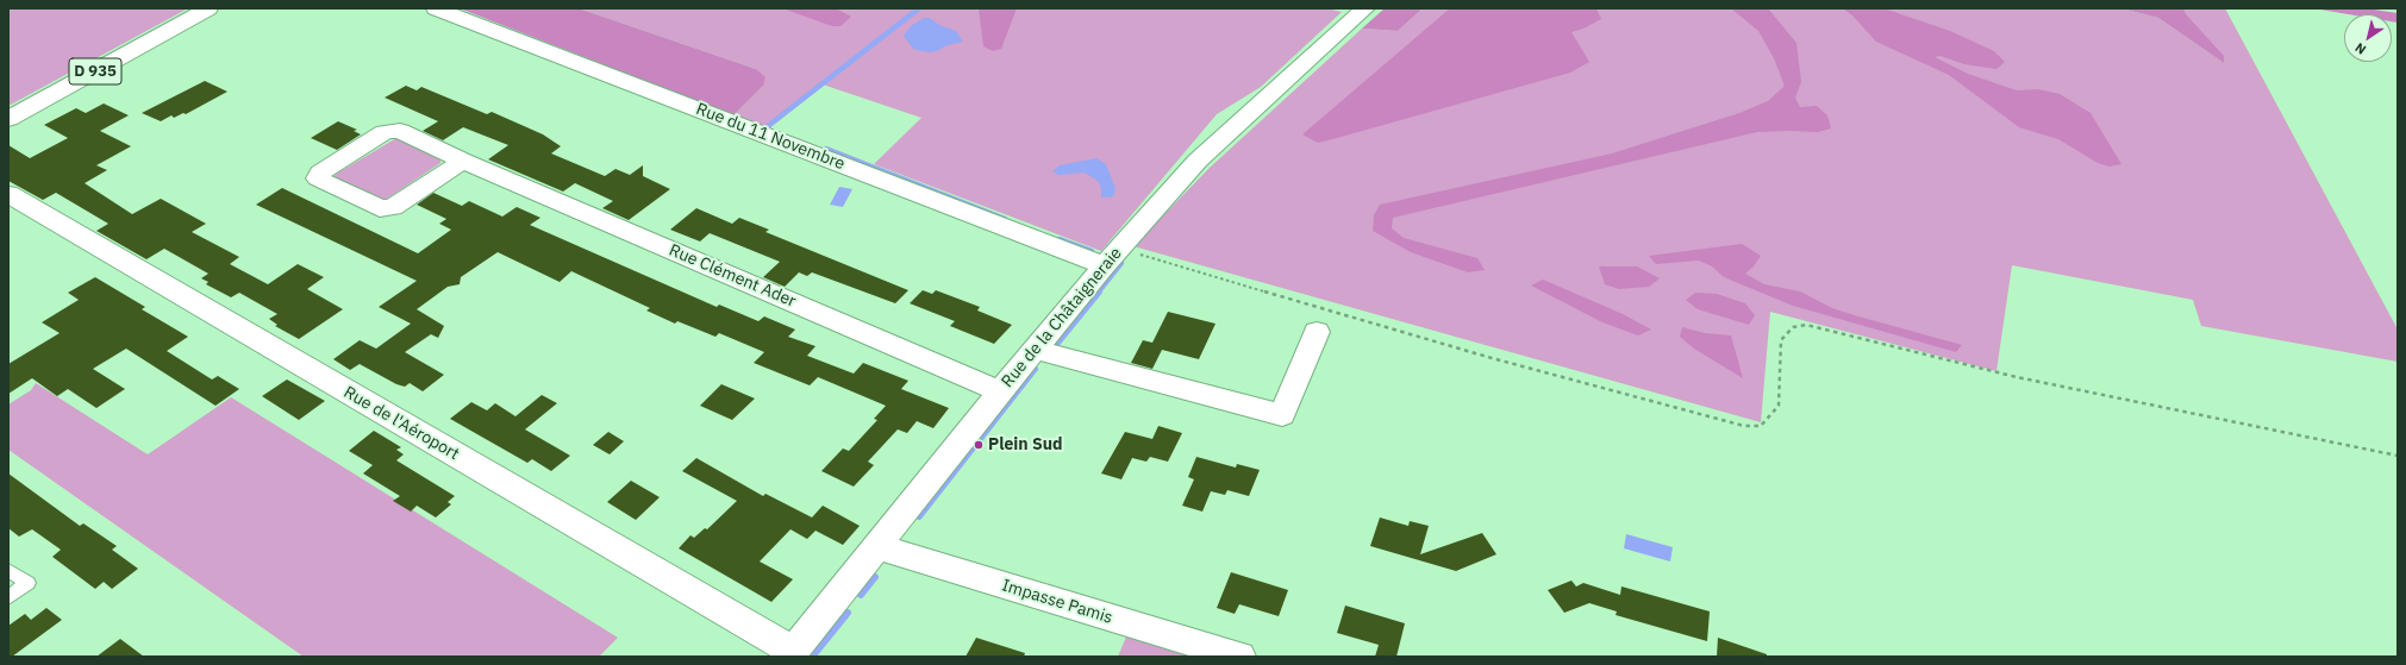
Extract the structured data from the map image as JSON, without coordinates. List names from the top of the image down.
{
  "streets": {
    "street": [
      "D 935",
      "Rue du 11 Novembre",
      "Rue Clément Ader",
      "Rue de la Châtaigneraie",
      "Rue de l'Aéroport",
      "Impasse Pamis"
    ]
  },
  "crossings": [
    ["Rue du 11 Novembre", "Rue de la Châtaigneraie"],
    ["Rue Clément Ader", "Rue de la Châtaigneraie"],
    ["Rue de la Châtaigneraie", "Rue de l'Aéroport"],
    ["Rue de la Châtaigneraie", "Impasse Pamis"]
  ],
  "places": ["Plein Sud"],
  "north": "bottom left"
}
